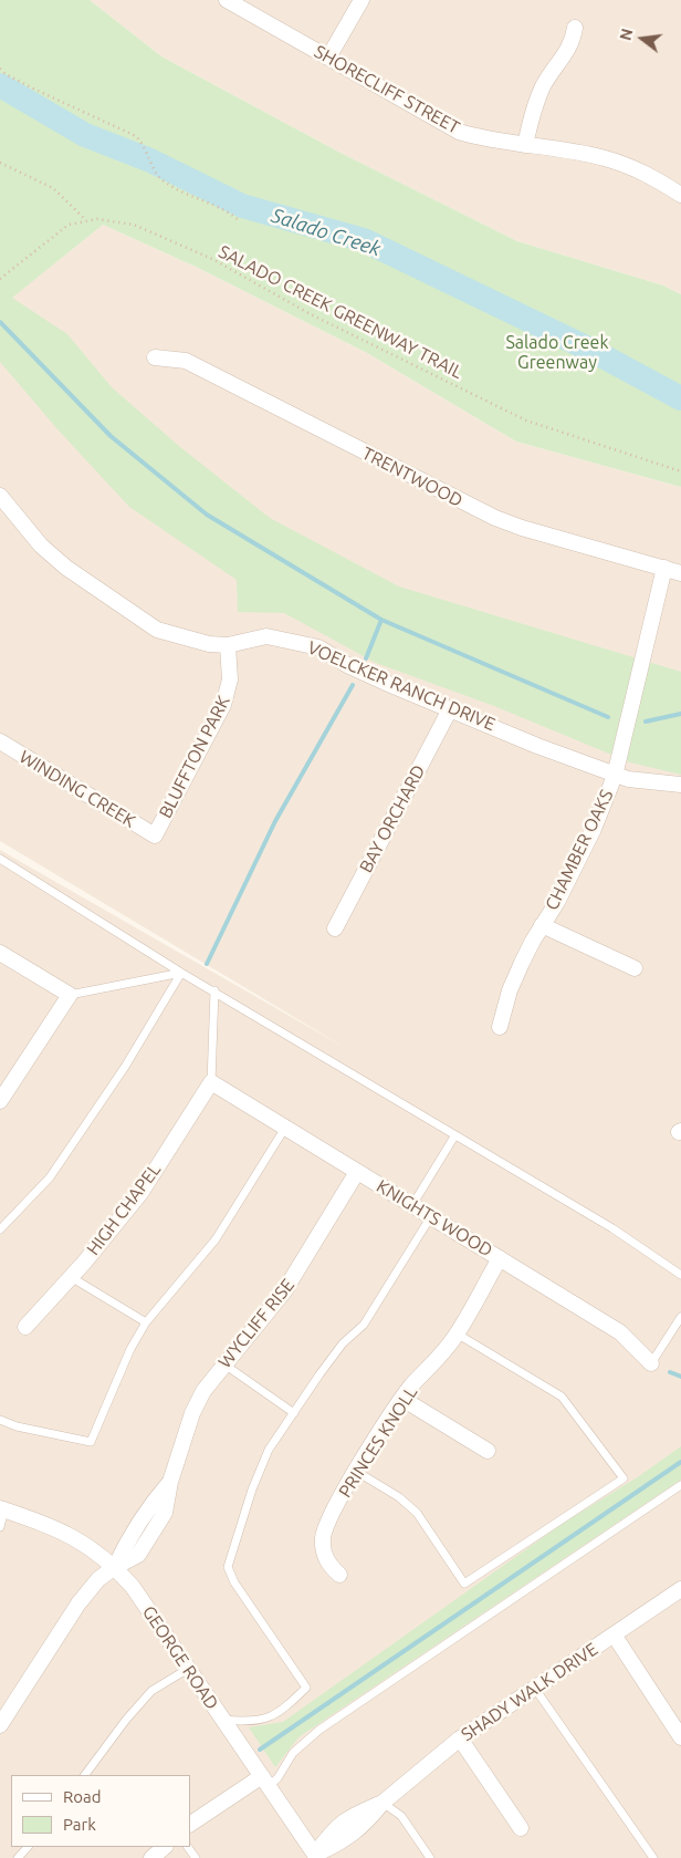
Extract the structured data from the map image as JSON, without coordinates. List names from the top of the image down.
{
  "streets": {
    "street": [
      "SHORECLIFF STREET",
      "TRENTWOOD",
      "VOELCKER RANCH DRIVE",
      "BLUFFTON PARK",
      "WINDING CREEK",
      "BAY ORCHARD",
      "CHAMBER OAKS",
      "HIGH CHAPEL",
      "KNIGHTS WOOD",
      "WYCLIFF RISE",
      "PRINCES KNOLL",
      "GEORGE ROAD",
      "SHADY WALK DRIVE"
    ],
    "path": ["SALADO CREEK GREENWAY TRAIL"]
  },
  "crossings": [
    ["TRENTWOOD", "CHAMBER OAKS"],
    ["VOELCKER RANCH DRIVE", "BLUFFTON PARK"],
    ["VOELCKER RANCH DRIVE", "BAY ORCHARD"],
    ["VOELCKER RANCH DRIVE", "CHAMBER OAKS"],
    ["BLUFFTON PARK", "WINDING CREEK"],
    ["HIGH CHAPEL", "KNIGHTS WOOD"],
    ["KNIGHTS WOOD", "WYCLIFF RISE"],
    ["KNIGHTS WOOD", "PRINCES KNOLL"],
    ["WYCLIFF RISE", "GEORGE ROAD"],
    ["GEORGE ROAD", "SHADY WALK DRIVE"]
  ],
  "water": ["Salado Creek"],
  "parks": ["Salado Creek Greenway"],
  "legend": ["Road", "Park"],
  "north": "left"
}
